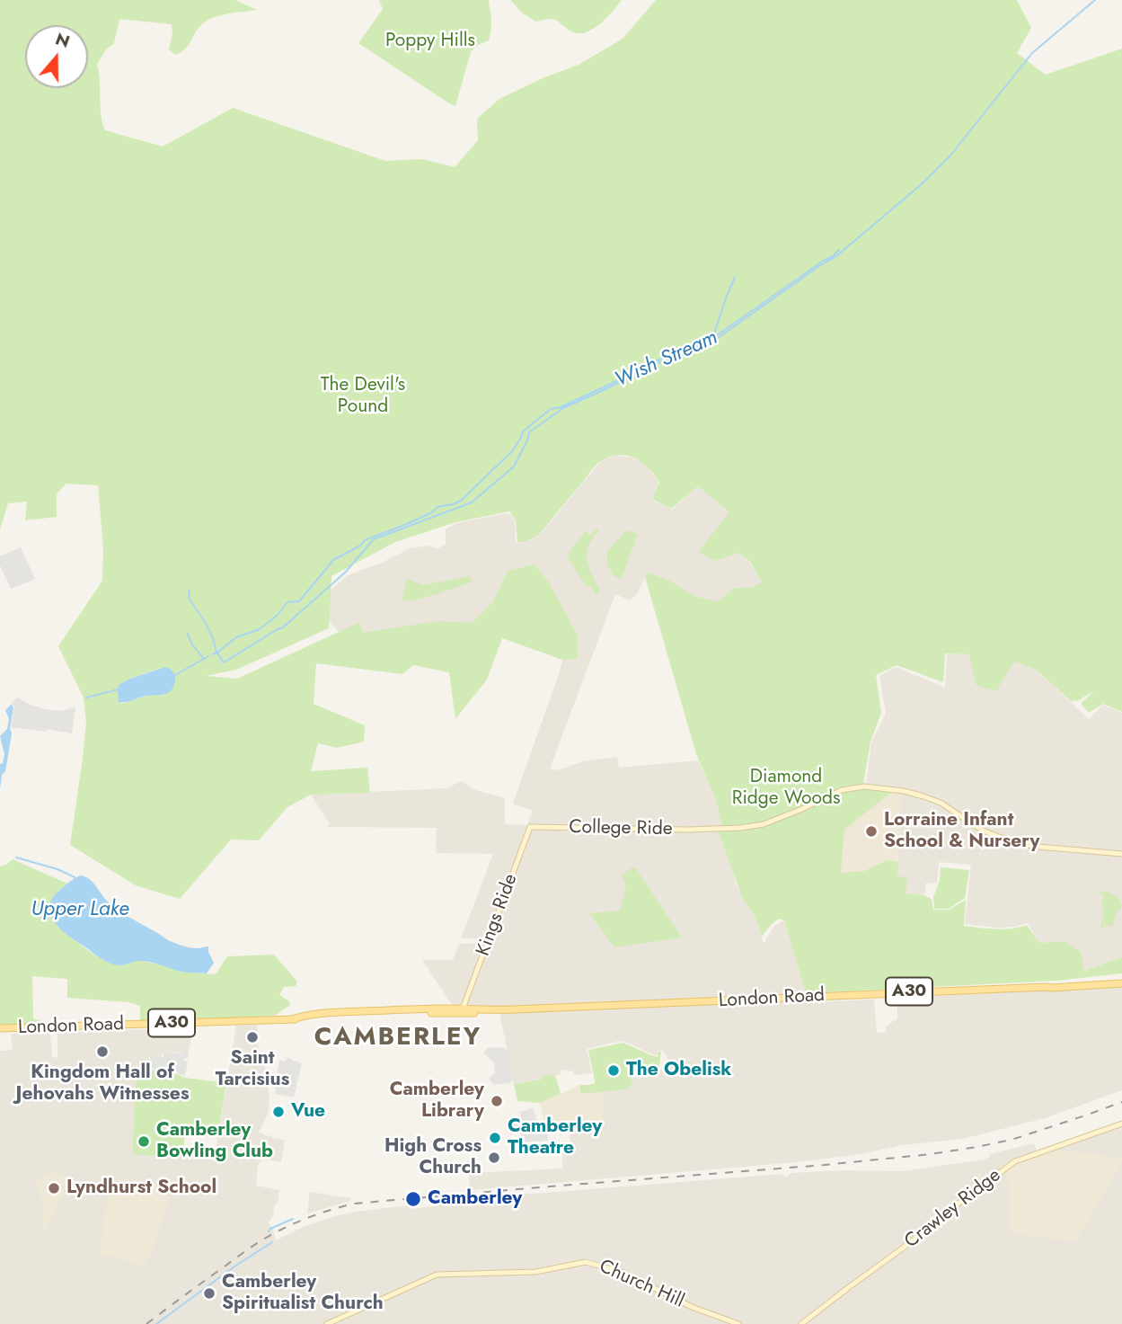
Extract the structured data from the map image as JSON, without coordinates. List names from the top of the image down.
{
  "streets": {
    "main road": ["A30", "London Road"],
    "street": [
      "College Ride",
      "Kings Ride",
      "Crawley Ridge",
      "Church Hill"
    ]
  },
  "crossings": [
    ["College Ride", "Kings Ride"],
    ["Kings Ride", "London Road"]
  ],
  "districts": ["CAMBERLEY"],
  "water": ["Wish Stream", "Upper Lake"],
  "parks": ["Poppy Hills", "The Devil's Pound", "Diamond Ridge Woods"],
  "places": [
    "Lorraine Infant School & Nursery",
    "Saint Tarcisius",
    "Kingdom Hall of Jehovahs Witnesses",
    "The Obelisk",
    "Camberley Library",
    "Vue",
    "Camberley Theatre",
    "Camberley Bowling Club",
    "High Cross Church",
    "Lyndhurst School",
    "Camberley",
    "Camberley Spiritualist Church"
  ],
  "north": "top"
}
